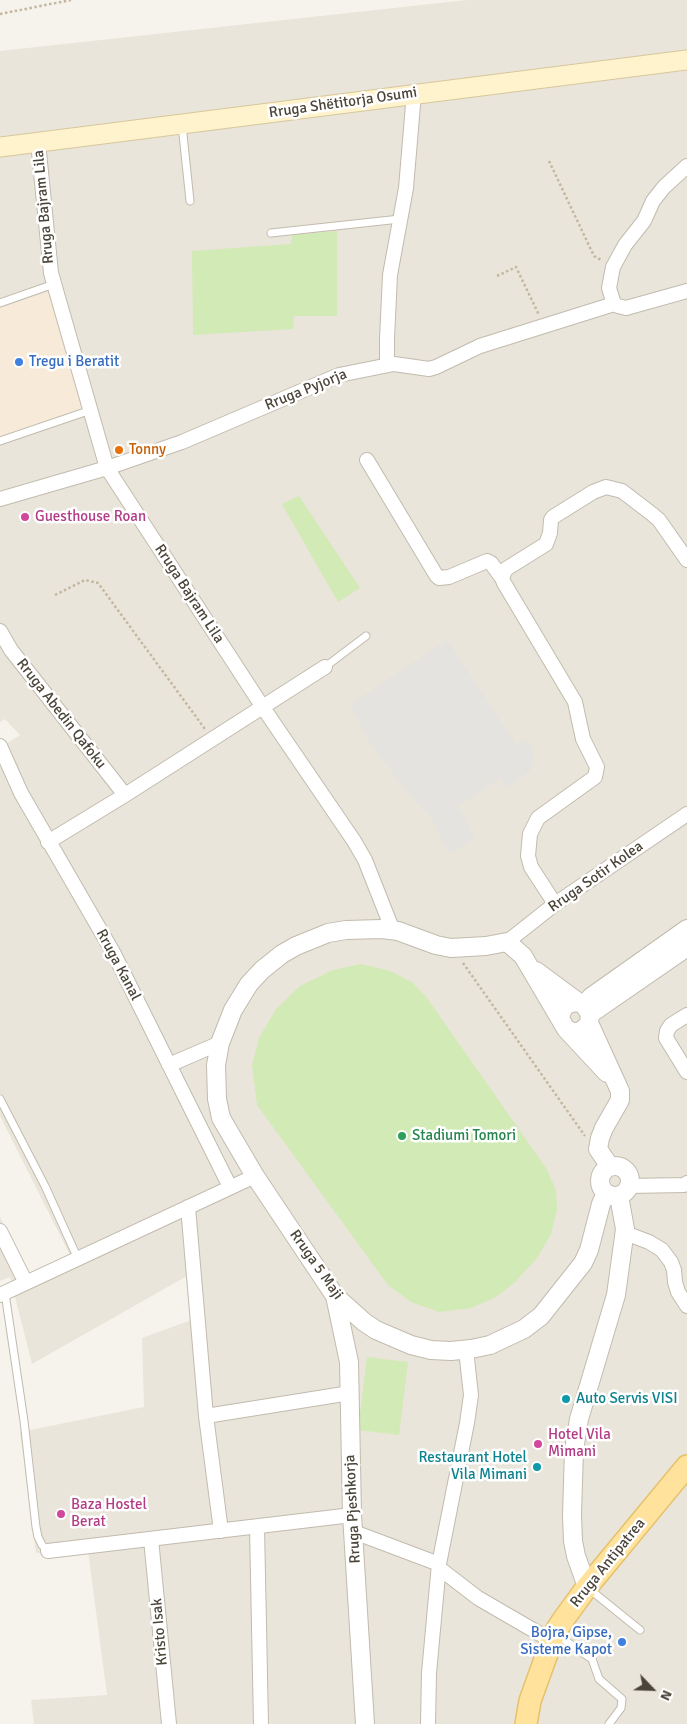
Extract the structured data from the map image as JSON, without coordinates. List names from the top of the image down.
{
  "streets": {
    "main road": ["Rruga Shëtitorja Osumi", "Rruga Antipatrea"],
    "street": [
      "Rruga Bajram Lila",
      "Rruga Pyjorja",
      "Rruga Abedin Qafoku",
      "Rruga Sotir Kolea",
      "Rruga Kanal",
      "Rruga 5 Maji",
      "Rruga Pjeshkorja",
      "Kristo Isak"
    ]
  },
  "crossings": [
    ["Rruga Shëtitorja Osumi", "Rruga Bajram Lila"],
    ["Rruga Bajram Lila", "Rruga Pyjorja"],
    ["Rruga Bajram Lila", "Rruga 5 Maji"],
    ["Rruga Sotir Kolea", "Rruga 5 Maji"],
    ["Rruga 5 Maji", "Rruga Pjeshkorja"]
  ],
  "places": [
    "Tregu i Beratit",
    "Tonny",
    "Guesthouse Roan",
    "Stadiumi Tomori",
    "Auto Servis VISI",
    "Hotel Vila Mimani",
    "Restaurant Hotel Vila Mimani",
    "Baza Hostel Berat",
    "Bojra, Gipse, Sisteme Kapot"
  ],
  "north": "bottom right"
}
